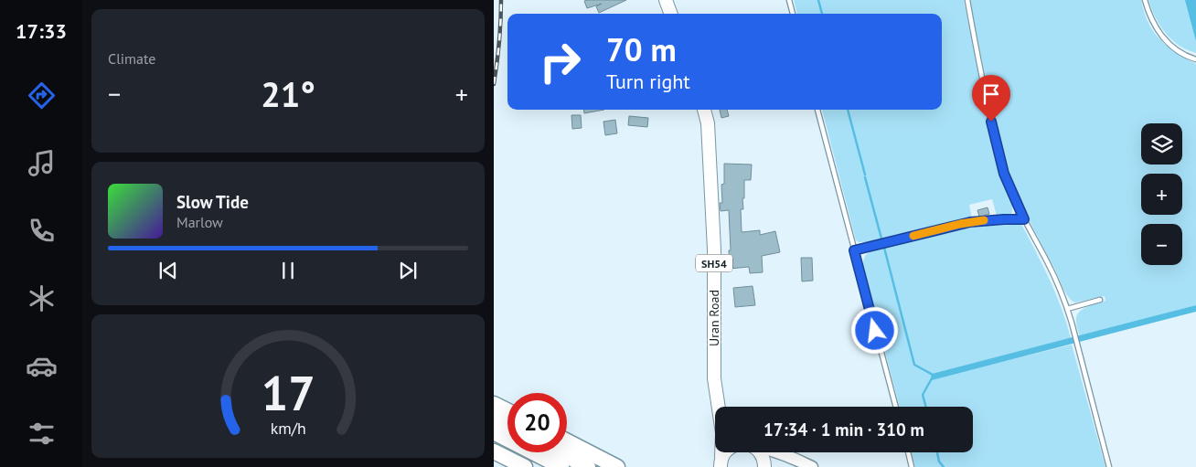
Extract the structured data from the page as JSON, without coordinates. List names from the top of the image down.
{
  "streets": {
    "main road": ["SH54", "Uran Road"]
  },
  "page": {
    "tabs": "17:33",
    "tile": "Climate",
    "turn": ["70 m", "Turn right"],
    "heat": ["−", "21°", "+"],
    "map_buttons": ["+", "−"],
    "song": ["Slow Tide", "Marlow"],
    "limit": "20",
    "trip": "17:34 · 1 min · 310 m",
    "gauge": ["17", "km/h"]
  }
}
